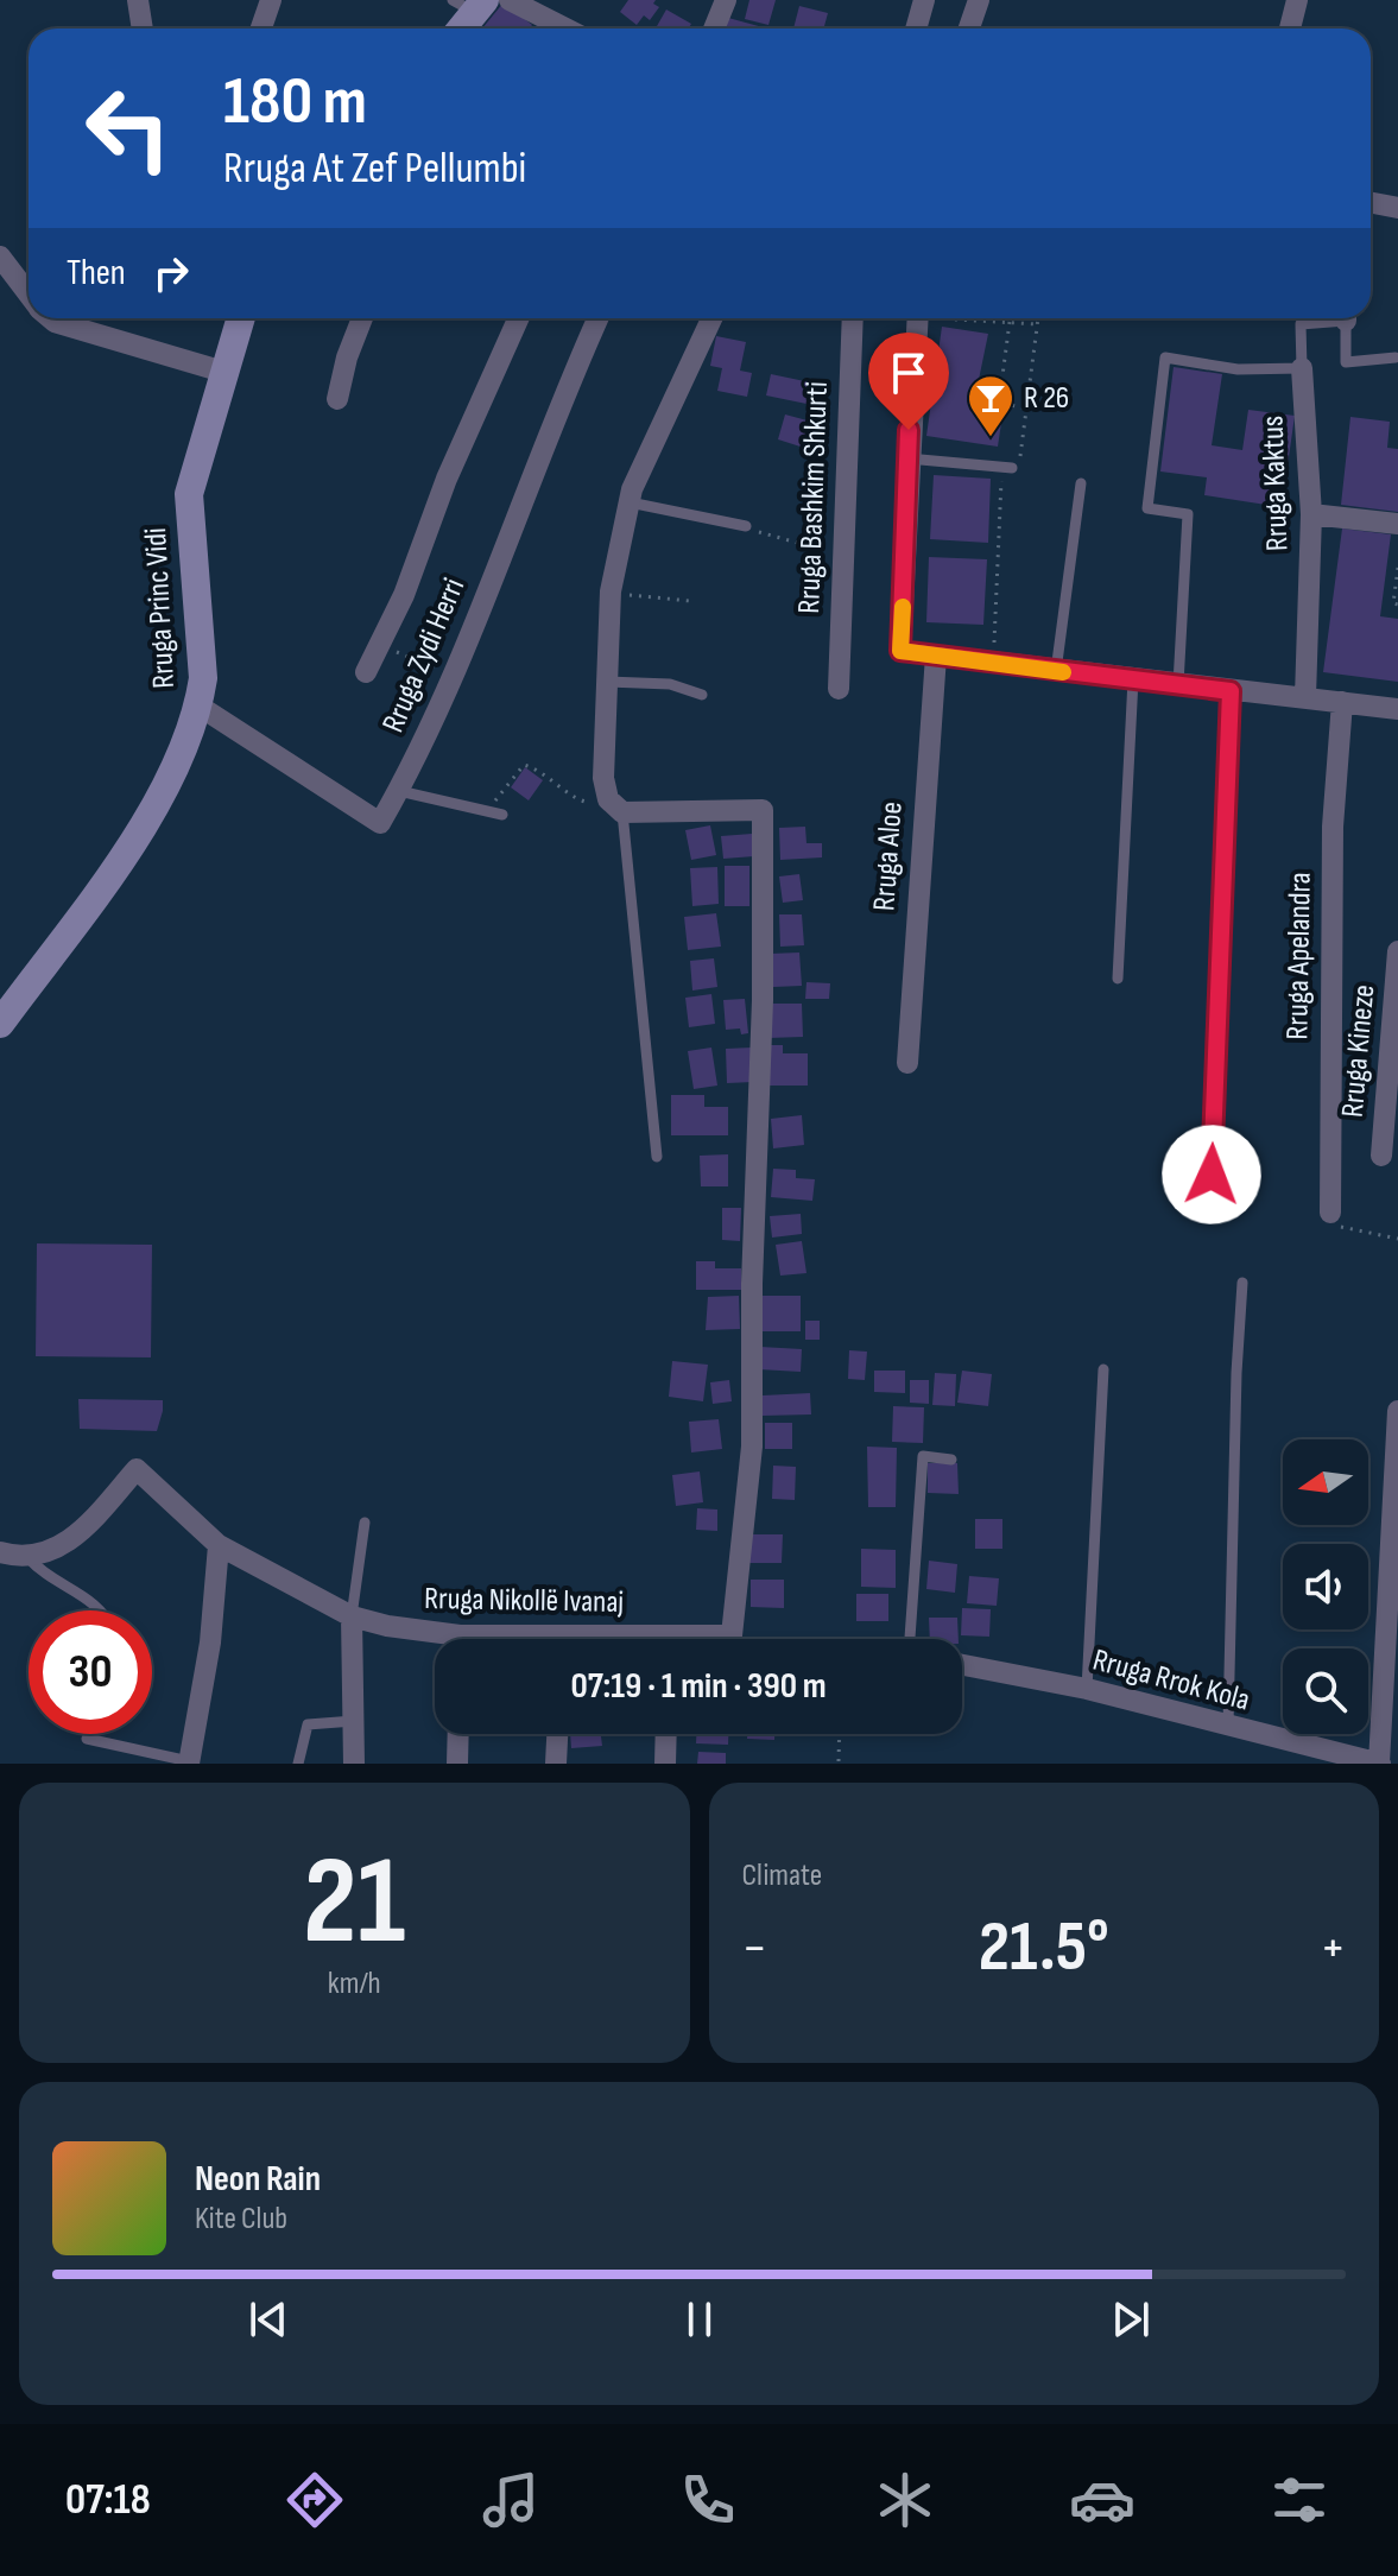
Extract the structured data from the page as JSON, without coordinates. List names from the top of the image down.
{
  "streets": {
    "street": [
      "Rruga Kaktus",
      "Rruga Bashkim Shkurti",
      "Rruga Princ Vidi",
      "Rruga Zydi Herri",
      "Rruga Aloe",
      "Rruga Apelandra",
      "Rruga Kineze",
      "Rruga Nikollë Ivanaj",
      "Rruga Rrok Kola"
    ]
  },
  "crossings": [
    ["Rruga Princ Vidi", "Rruga Zydi Herri"]
  ],
  "places": {
    "bar": ["R 26"]
  },
  "north": "left",
  "page": {
    "turn": ["180 m", "Rruga At Zef Pellumbi"],
    "then": "Then",
    "limit": "30",
    "trip": "07:19 · 1 min · 390 m",
    "tile": [
      ["21", "km/h"],
      "Climate"
    ],
    "heat": ["−", "21.5°", "+"],
    "song": ["Neon Rain", "Kite Club"],
    "tabs": "07:18"
  }
}
